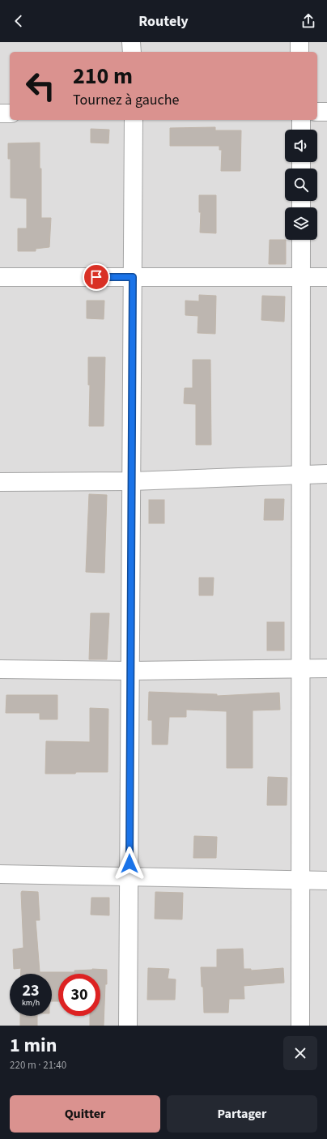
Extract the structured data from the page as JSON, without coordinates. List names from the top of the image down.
{
  "page": {
    "header": "Routely",
    "turn": ["210 m", "Tournez à gauche"],
    "speed": "23 km/h",
    "limit": "30",
    "heading": ["1 min", "220 m · 21:40"],
    "buttons": ["Quitter", "Partager"]
  }
}
